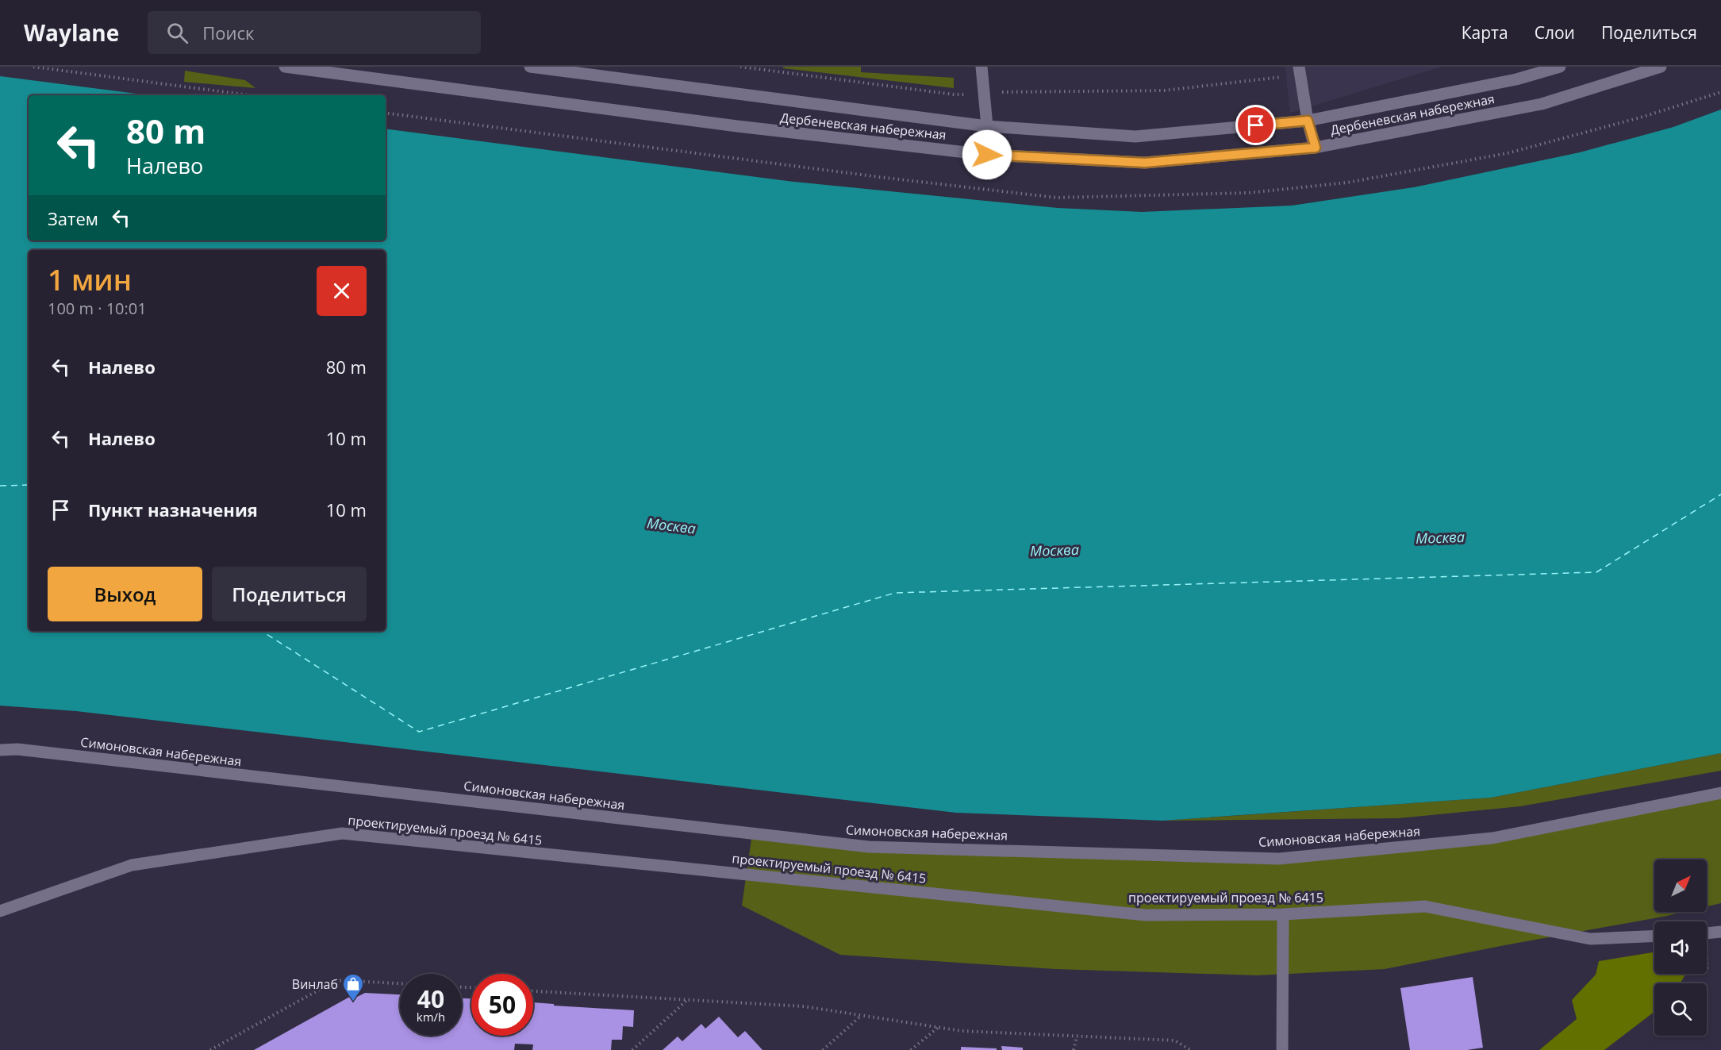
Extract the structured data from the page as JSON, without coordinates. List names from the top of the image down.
{
  "streets": {
    "main road": ["Дербеневская набережная", "Симоновская набережная", "проектируемый проезд № 6415"]
  },
  "water": ["Москва"],
  "places": {
    "shop": ["Винлаб"]
  },
  "north": "top right",
  "page": {
    "header": "Waylane",
    "search": "Поиск",
    "nav": ["Карта", "Слои", "Поделиться"],
    "turn": ["80 m", "Налево"],
    "then": "Затем",
    "heading": ["1 мин", "100 m · 10:01"],
    "list": [
      {
        "name": "Налево",
        "value": "80 m"
      },
      {
        "name": "Налево",
        "value": "10 m"
      },
      {
        "name": "Пункт назначения",
        "value": "10 m"
      }
    ],
    "buttons": ["Выход", "Поделиться"],
    "speed": "40 km/h",
    "limit": "50"
  }
}
